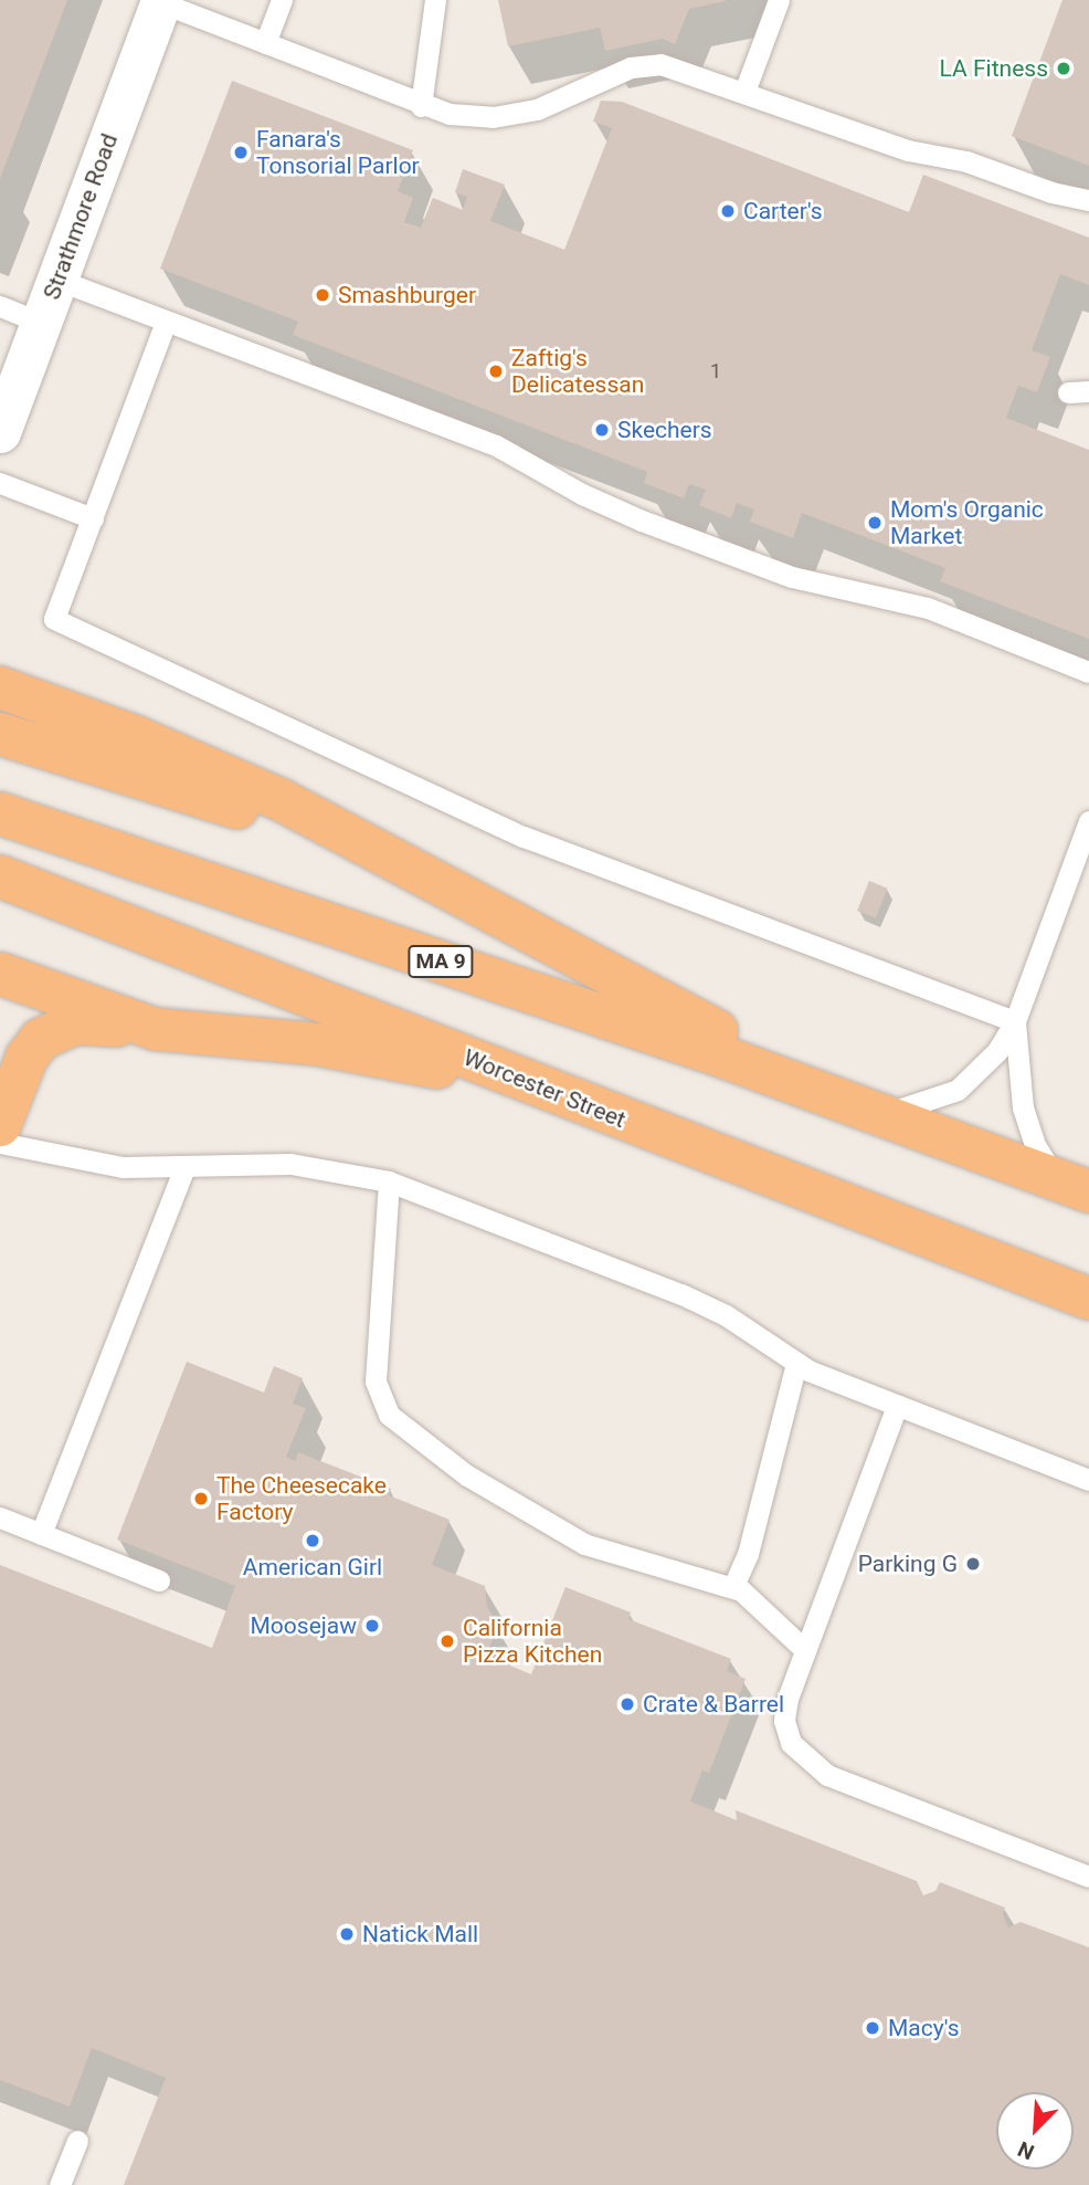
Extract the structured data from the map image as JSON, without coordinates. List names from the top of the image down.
{
  "streets": {
    "highway": ["MA 9", "Worcester Street"],
    "street": ["Strathmore Road"]
  },
  "places": [
    "LA Fitness",
    "Fanara's Tonsorial Parlor",
    "Carter's",
    "Smashburger",
    "Zaftig's Delicatessan",
    "Skechers",
    "Mom's Organic Market",
    "The Cheesecake Factory",
    "American Girl",
    "Parking G",
    "Moosejaw",
    "California Pizza Kitchen",
    "Crate & Barrel",
    "Natick Mall",
    "Macy's"
  ],
  "house_numbers": ["1"],
  "north": "bottom left"
}
